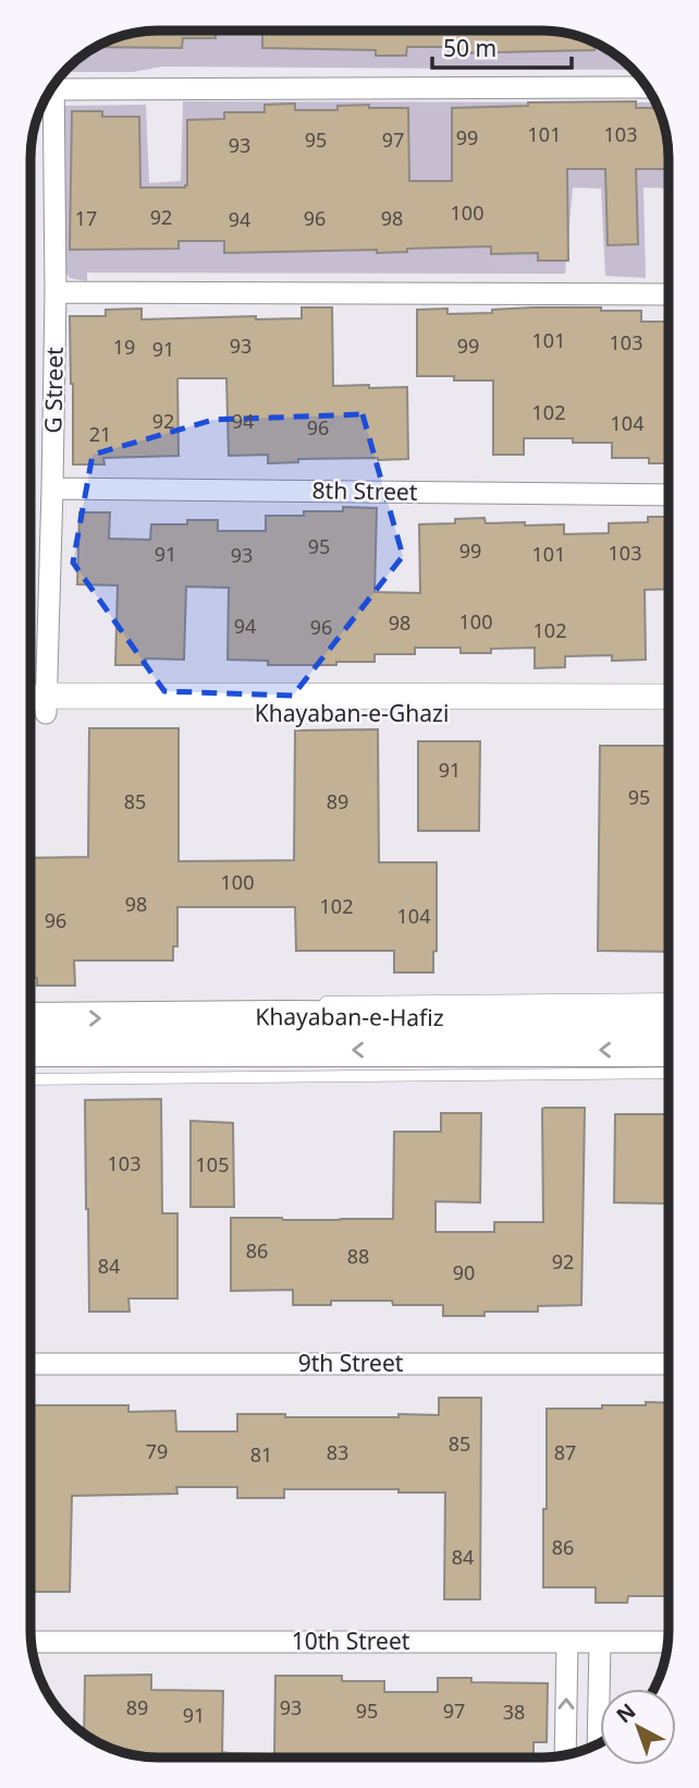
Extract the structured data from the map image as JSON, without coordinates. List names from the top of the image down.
{
  "streets": {
    "main road": ["Khayaban-e-Hafiz"],
    "street": [
      "G Street",
      "8th Street",
      "Khayaban-e-Ghazi",
      "9th Street",
      "10th Street"
    ]
  },
  "crossings": [
    ["G Street", "8th Street"],
    ["G Street", "Khayaban-e-Ghazi"]
  ],
  "house_numbers": [
    "101",
    "103",
    "99",
    "95",
    "97",
    "93",
    "100",
    "92",
    "17",
    "96",
    "98",
    "94",
    "101",
    "103",
    "93",
    "99",
    "19",
    "91",
    "102",
    "92",
    "94",
    "104",
    "96",
    "21",
    "95",
    "99",
    "103",
    "91",
    "101",
    "93",
    "100",
    "98",
    "94",
    "96",
    "102",
    "91",
    "95",
    "85",
    "89",
    "100",
    "98",
    "102",
    "104",
    "96",
    "103",
    "105",
    "86",
    "88",
    "92",
    "84",
    "90",
    "85",
    "79",
    "83",
    "87",
    "81",
    "86",
    "84",
    "89",
    "93",
    "95",
    "97",
    "38",
    "91"
  ],
  "scale_bar": "50 m",
  "north": "top left"
}
